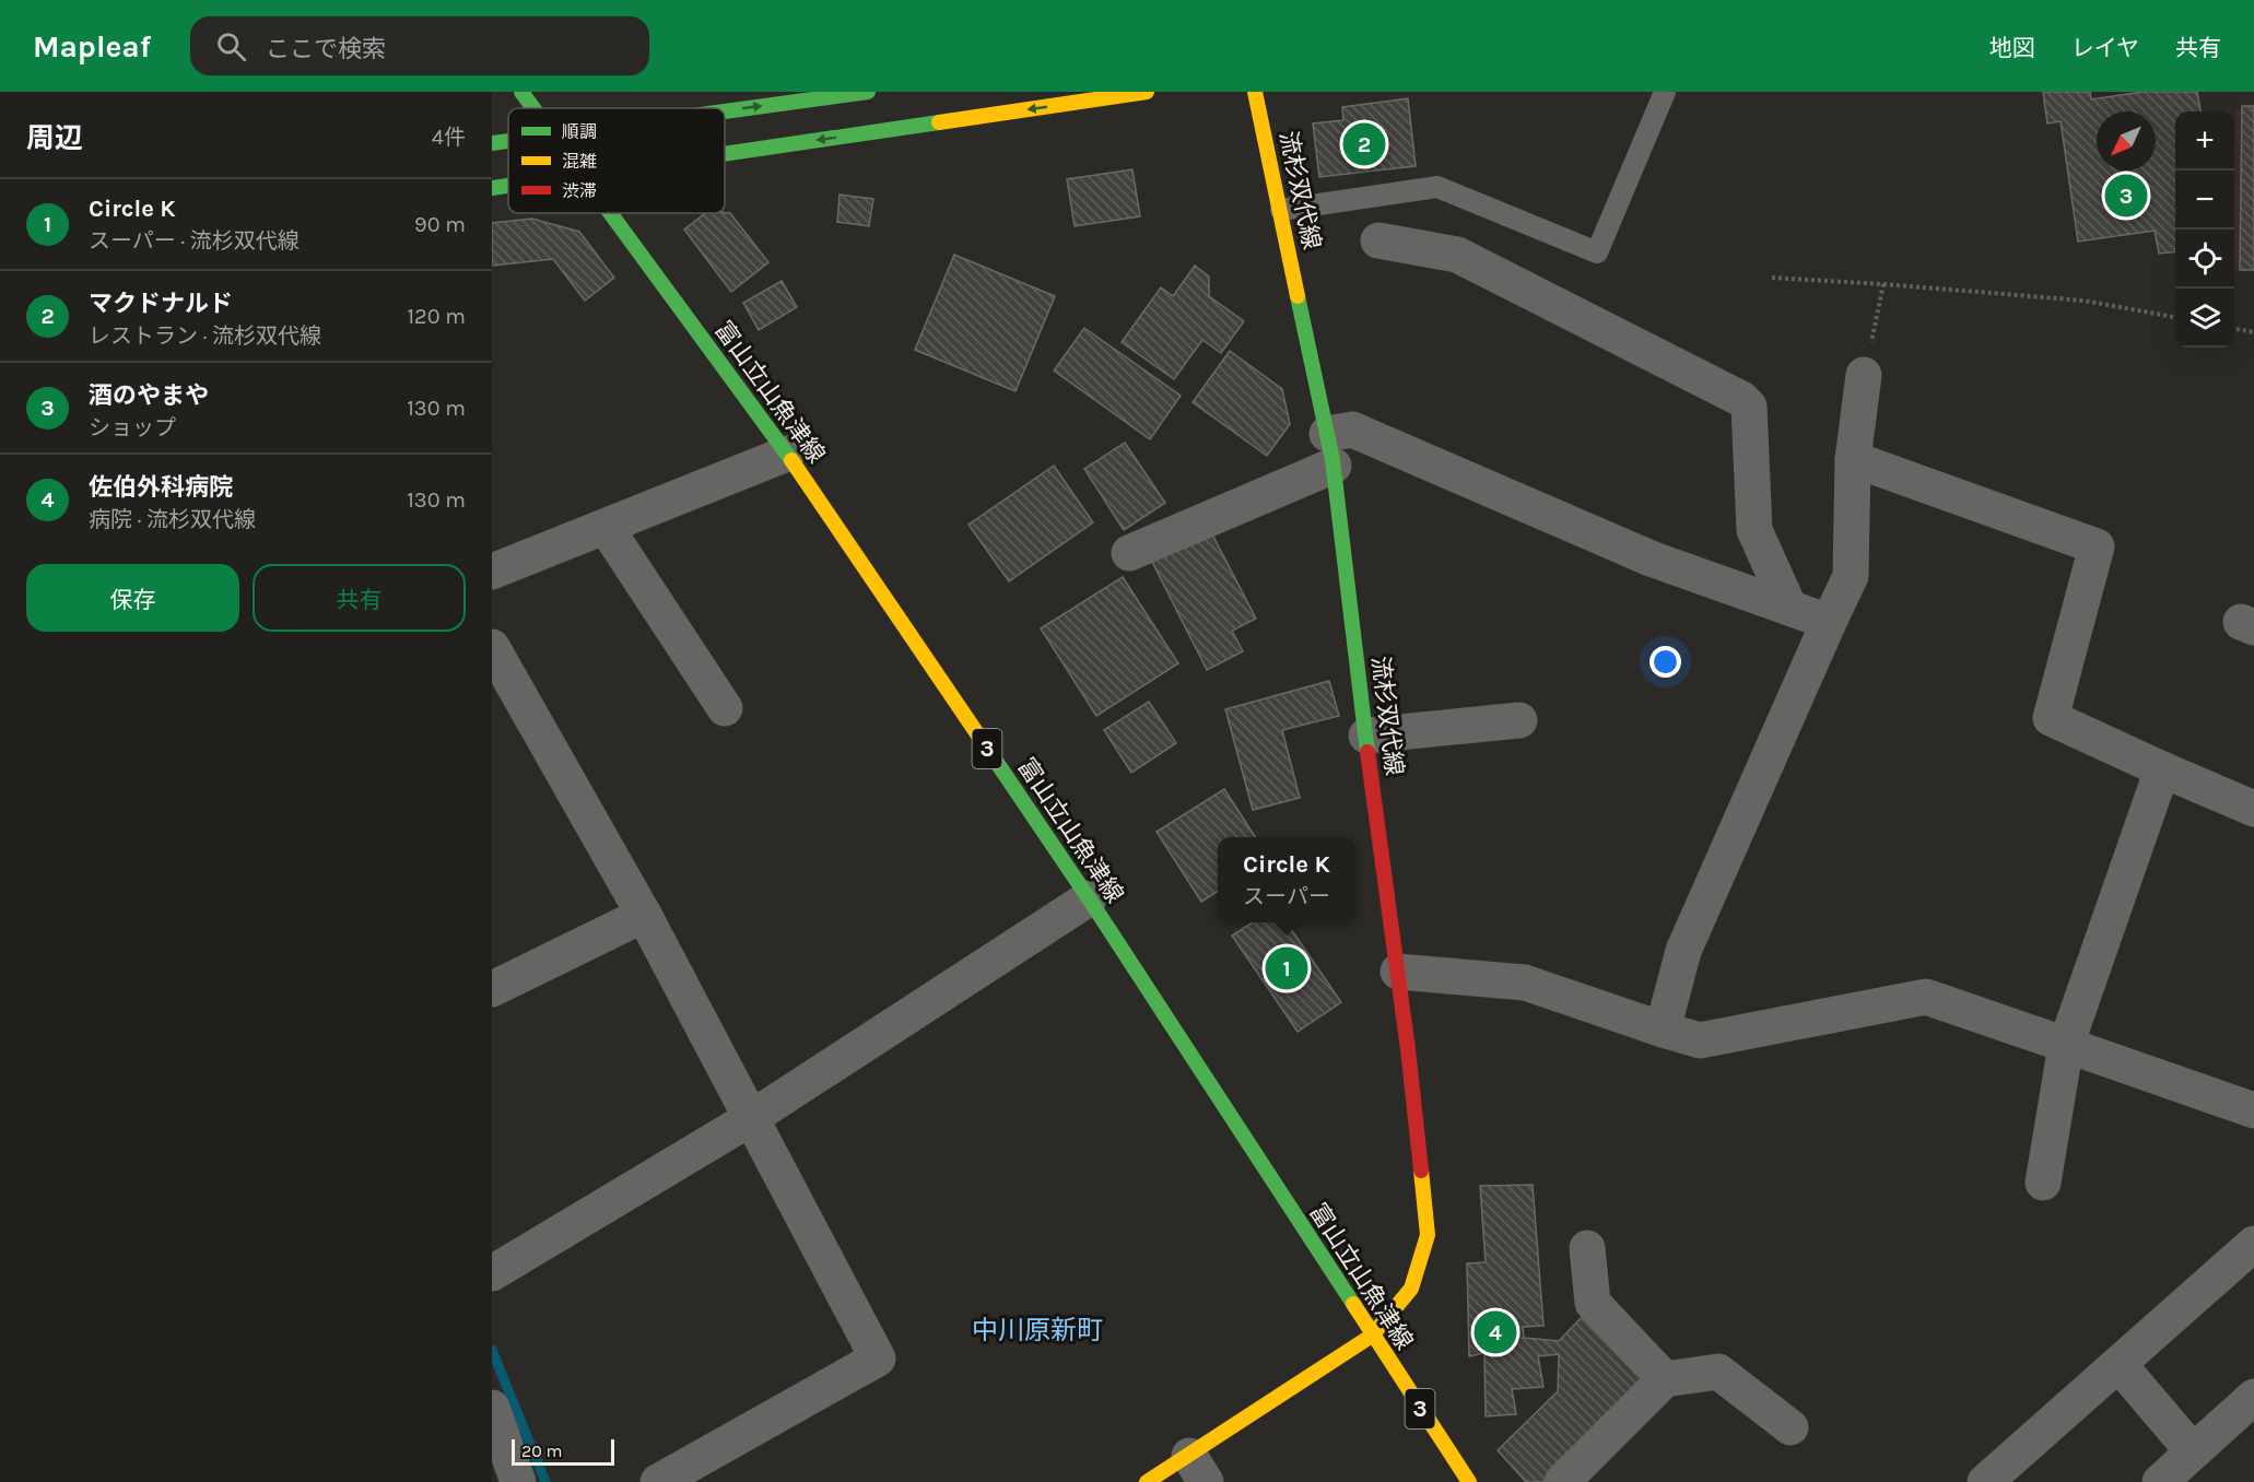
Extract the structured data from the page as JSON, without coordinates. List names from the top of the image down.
{
  "streets": {
    "main road": ["流杉双代線", "富山立山魚津線", "3"]
  },
  "crossings": [
    ["流杉双代線", "富山立山魚津線"]
  ],
  "districts": ["中川原新町"],
  "legend": ["順調", "混雑", "渋滞"],
  "scale_bar": "20 m",
  "north": "bottom left",
  "page": {
    "header": "Mapleaf",
    "search": "ここで検索",
    "nav": ["地図", "レイヤ", "共有"],
    "heading": ["周辺", "4件"],
    "map_buttons": ["+", "−"],
    "pins": [
      "2",
      "3",
      "1",
      "4"
    ],
    "list": [
      {
        "mark": "1",
        "name": "Circle K",
        "note": "スーパー · 流杉双代線",
        "value": "90 m"
      },
      {
        "mark": "2",
        "name": "マクドナルド",
        "note": "レストラン · 流杉双代線",
        "value": "120 m"
      },
      {
        "mark": "3",
        "name": "酒のやまや",
        "note": "ショップ",
        "value": "130 m"
      },
      {
        "mark": "4",
        "name": "佐伯外科病院",
        "note": "病院 · 流杉双代線",
        "value": "130 m"
      }
    ],
    "buttons": ["保存", "共有"],
    "popup": ["Circle K", "スーパー"],
    "scale": "20 m"
  }
}
